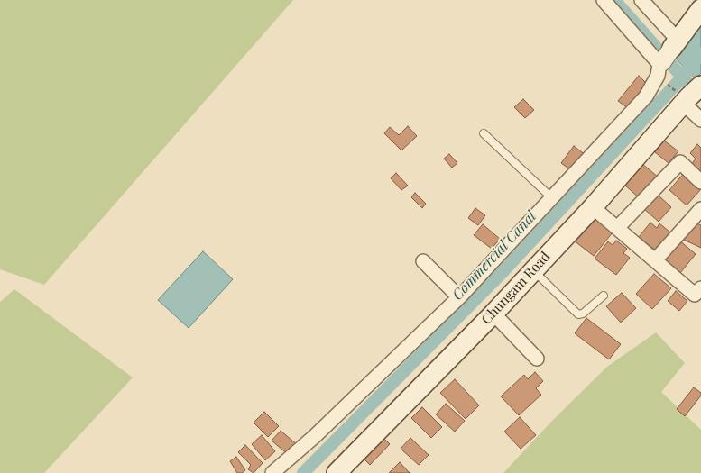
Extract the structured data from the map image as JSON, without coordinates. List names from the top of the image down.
{
  "streets": {
    "main road": ["Chungam Road"]
  },
  "water": ["Commercial Canal"]
}
